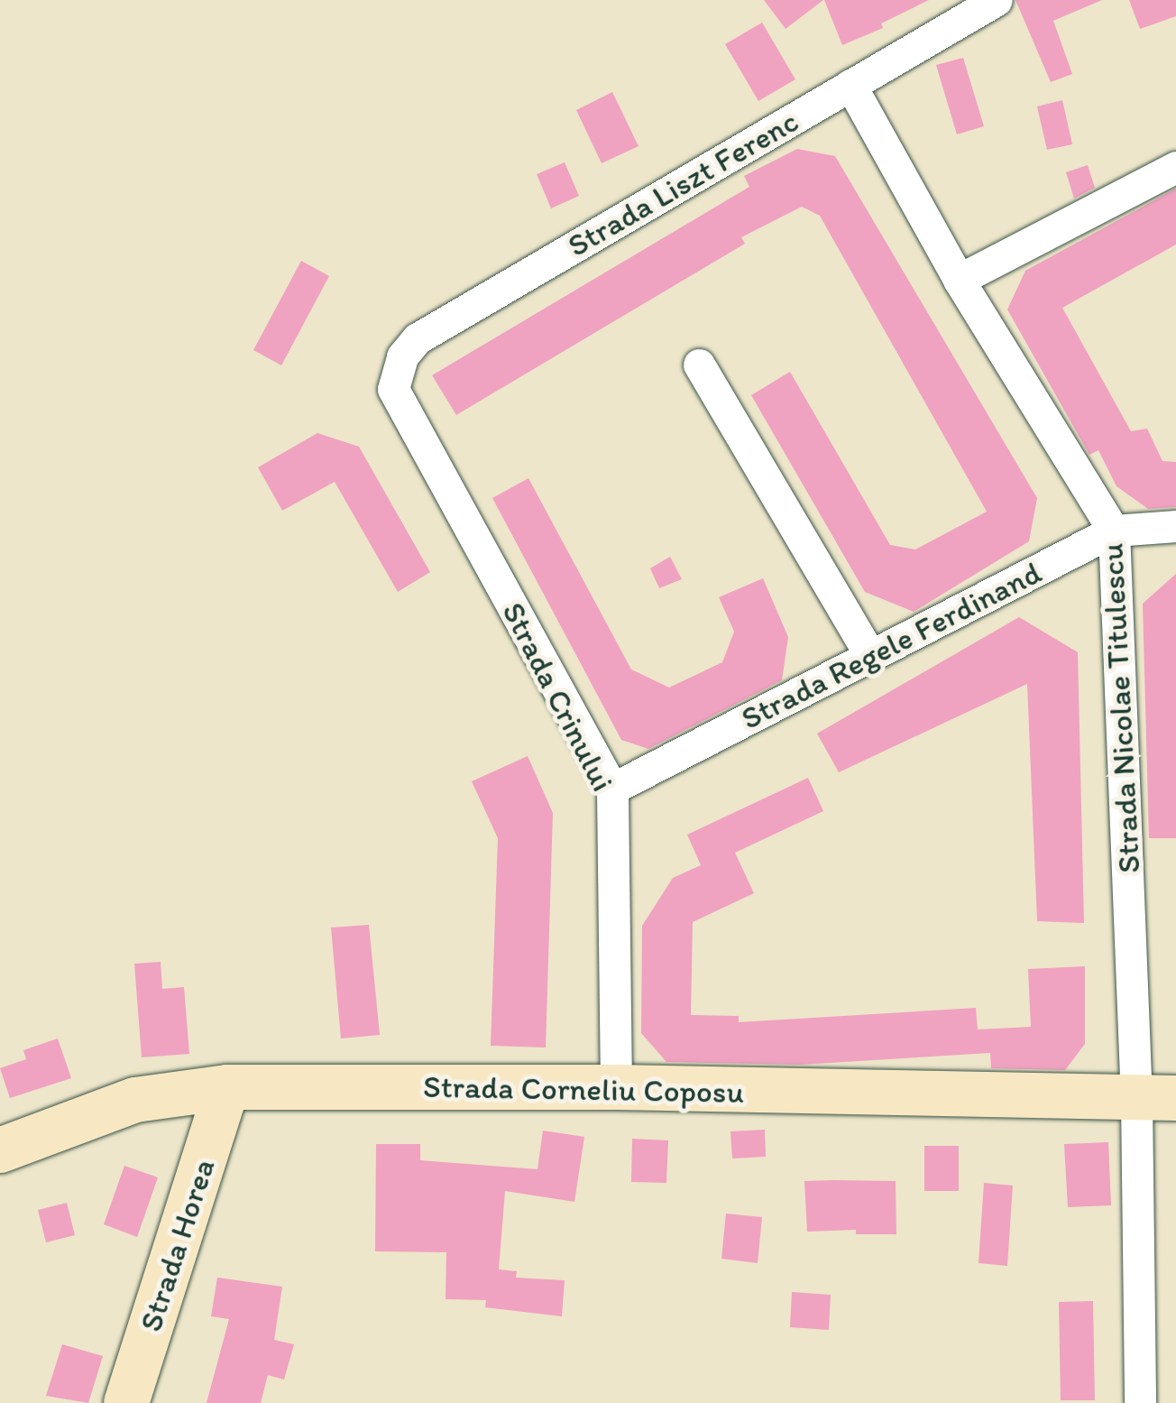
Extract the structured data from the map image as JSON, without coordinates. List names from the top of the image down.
{
  "streets": {
    "street": [
      "Strada Liszt Ferenc",
      "Strada Regele Ferdinand",
      "Strada Crinului",
      "Strada Nicolae Titulescu",
      "Strada Corneliu Coposu",
      "Strada Horea"
    ]
  },
  "crossings": [
    ["Strada Liszt Ferenc", "Strada Crinului"],
    ["Strada Liszt Ferenc", "Strada Nicolae Titulescu"],
    ["Strada Regele Ferdinand", "Strada Crinului"],
    ["Strada Regele Ferdinand", "Strada Nicolae Titulescu"],
    ["Strada Crinului", "Strada Corneliu Coposu"],
    ["Strada Nicolae Titulescu", "Strada Corneliu Coposu"],
    ["Strada Corneliu Coposu", "Strada Horea"]
  ]
}
